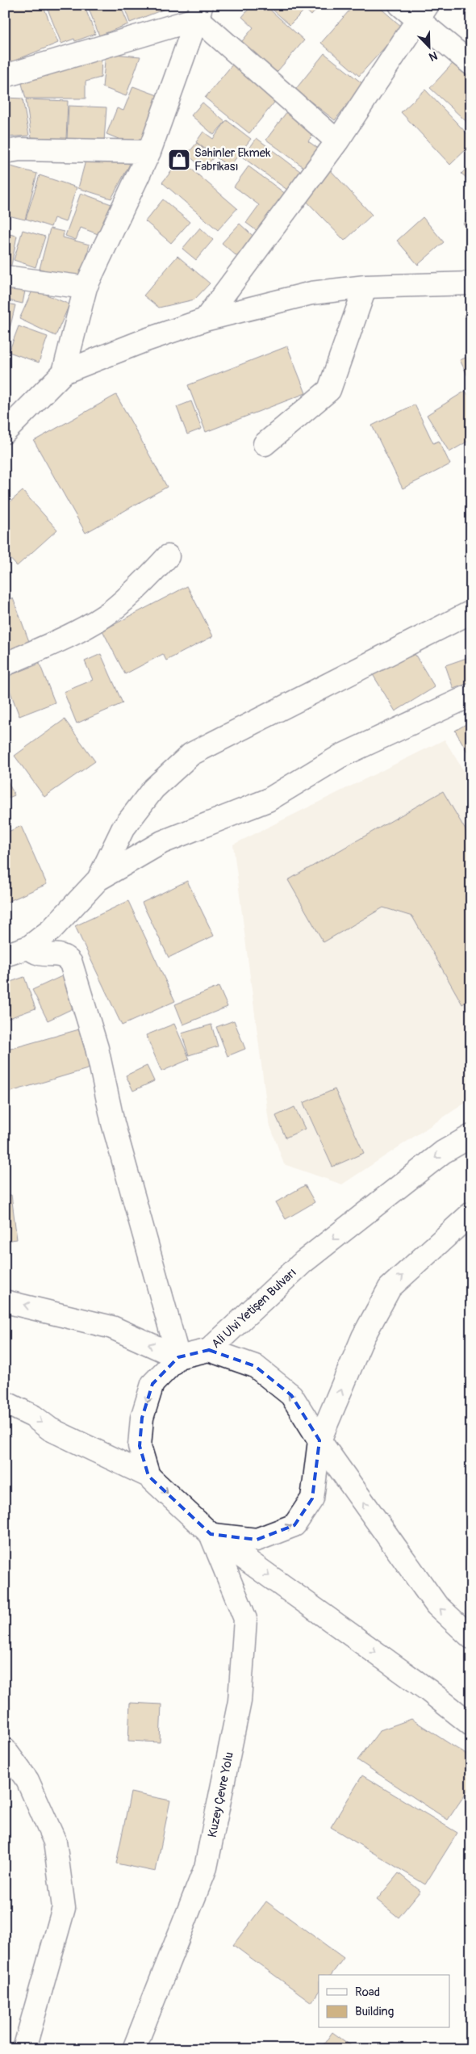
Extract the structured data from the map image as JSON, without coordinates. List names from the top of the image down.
{
  "streets": {
    "street": ["Ali Ulvi Yetişen Bulvarı", "Kuzey Çevre Yolu"]
  },
  "places": {
    "shop": ["Sahinler Ekmek Fabrikası"]
  },
  "legend": ["Road", "Building"],
  "north": "bottom right"
}
